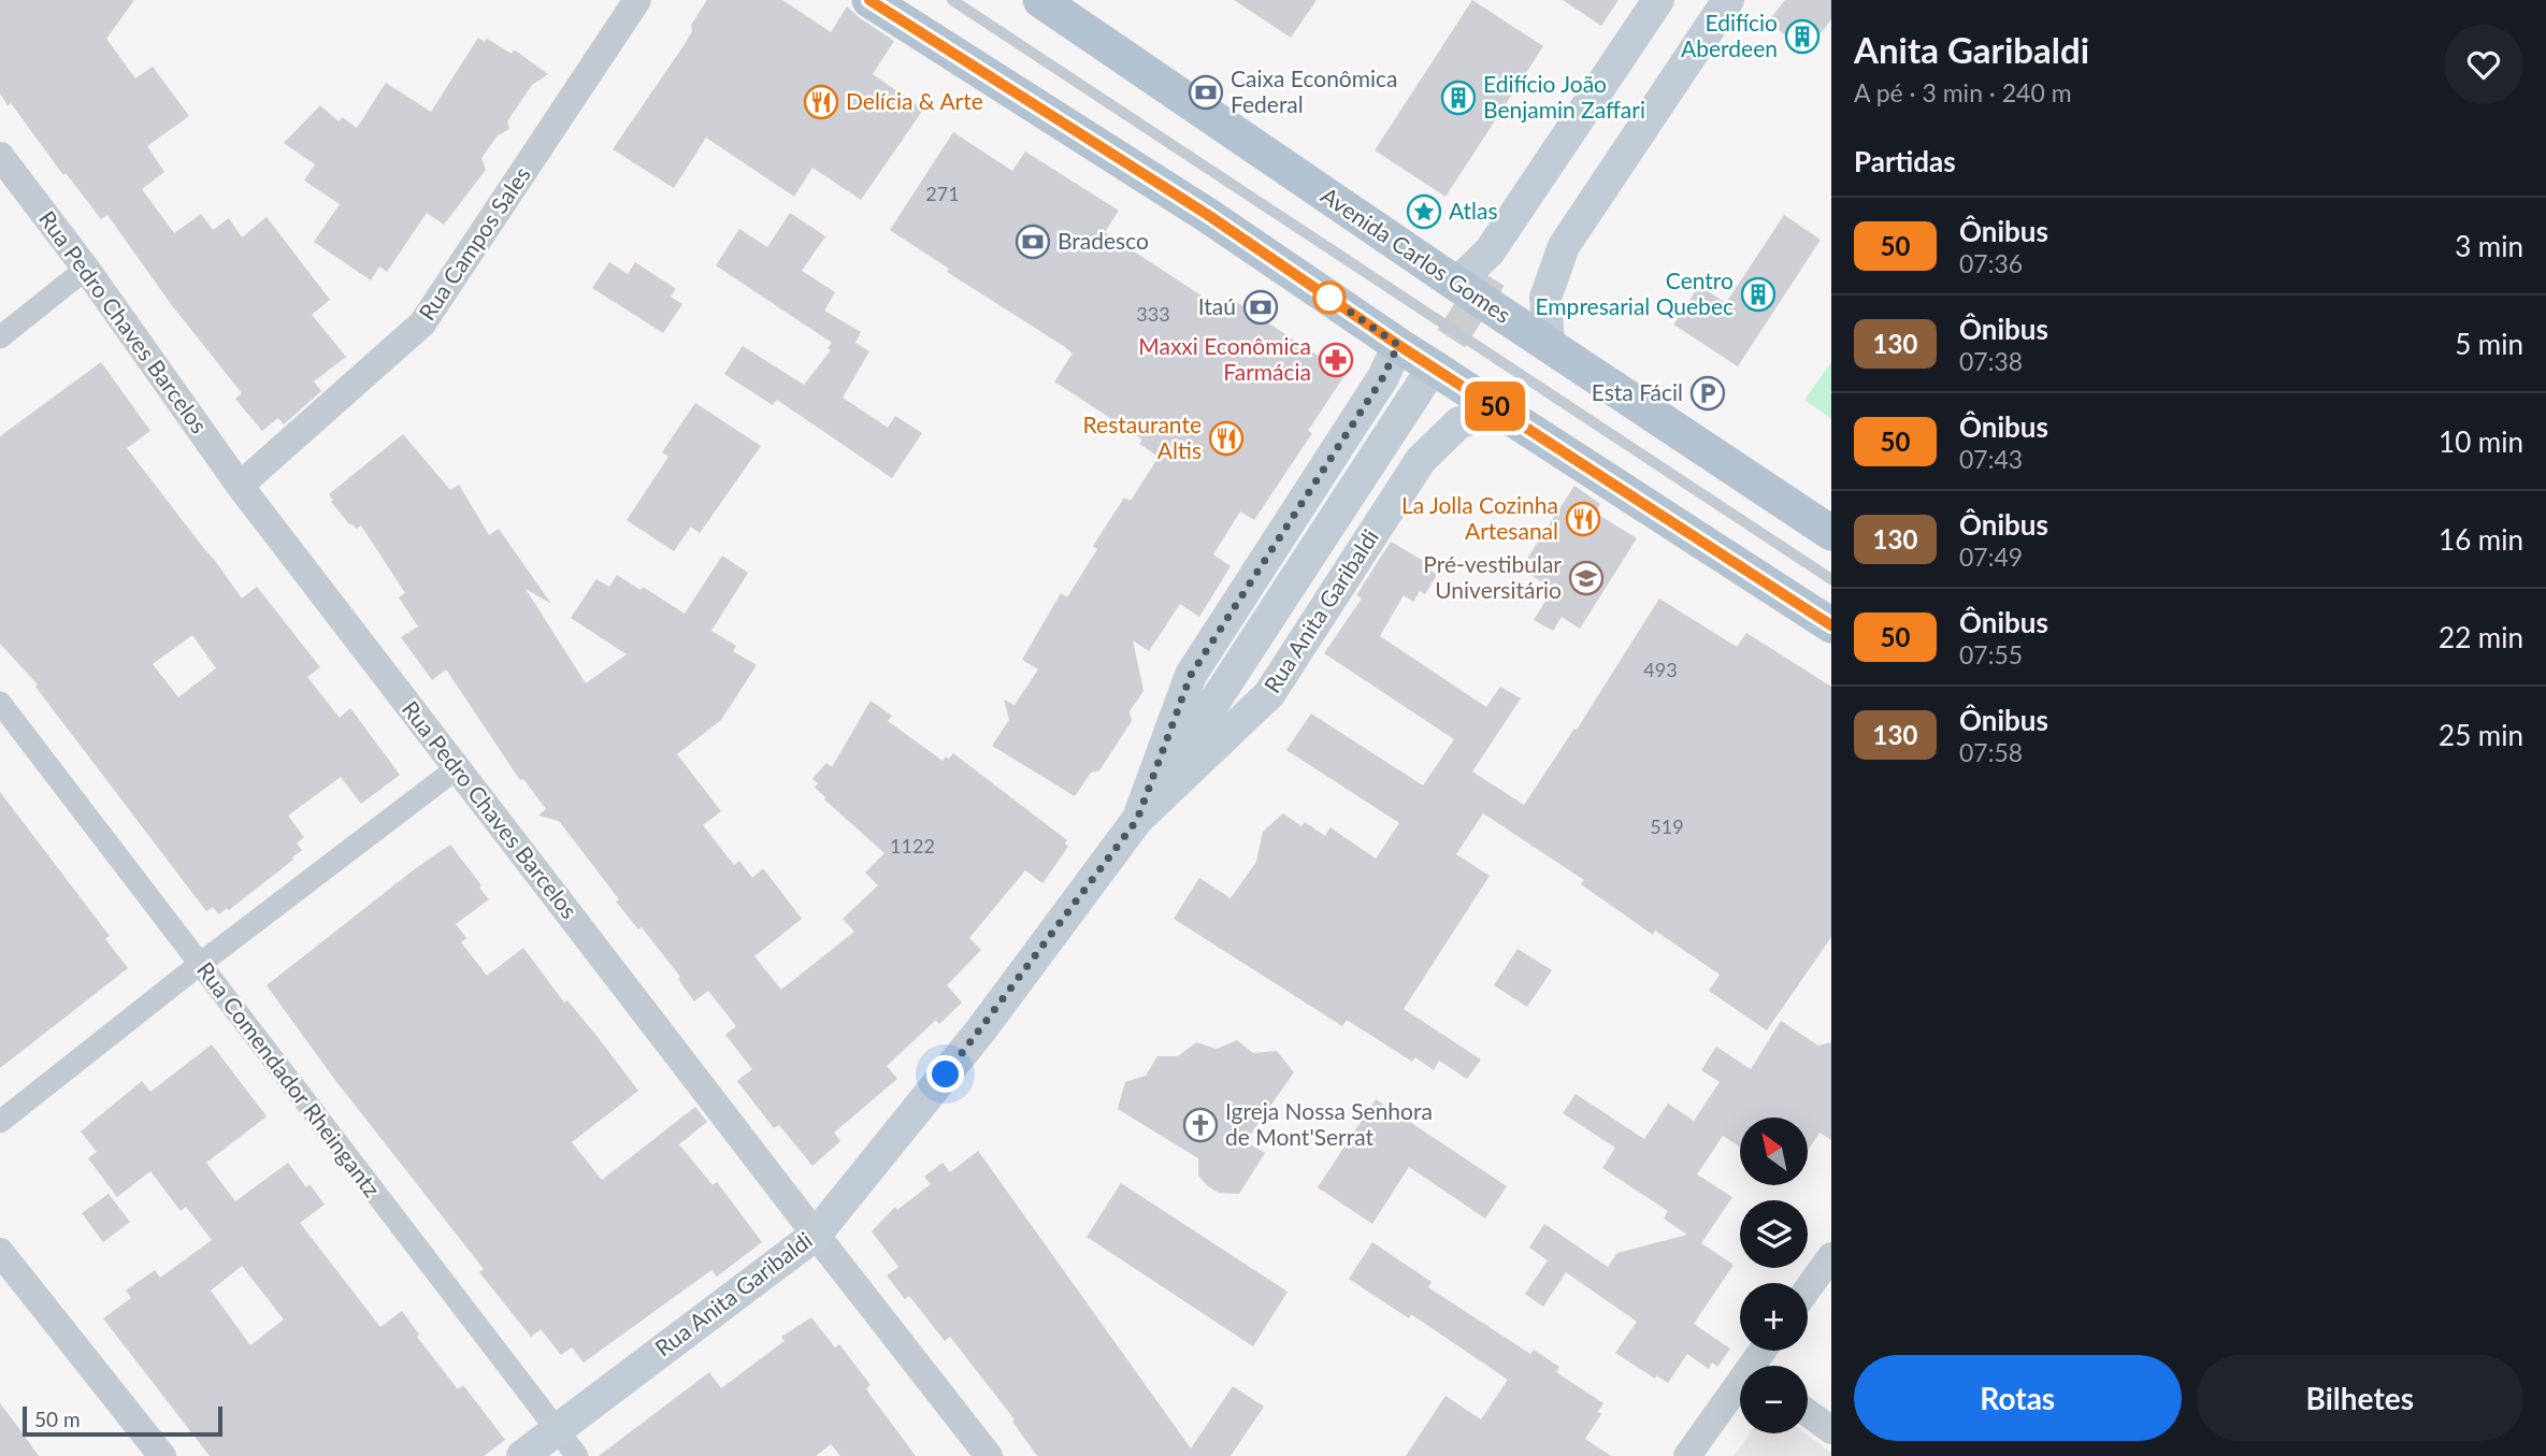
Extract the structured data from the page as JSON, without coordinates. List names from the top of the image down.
{
  "streets": {
    "main road": ["Avenida Carlos Gomes", "Rua Anita Garibaldi"],
    "street": ["Rua Campos Sales", "Rua Pedro Chaves Barcelos", "Rua Comendador Rheingantz"]
  },
  "crossings": [
    ["Rua Campos Sales", "Rua Pedro Chaves Barcelos"],
    ["Rua Pedro Chaves Barcelos", "Rua Anita Garibaldi"],
    ["Rua Anita Garibaldi", "Rua Comendador Rheingantz"]
  ],
  "places": {
    "building": ["Edifício Aberdeen", "Edifício João Benjamin Zaffari", "Centro Empresarial Quebec"],
    "bank": ["Caixa Econômica Federal", "Bradesco", "Itaú"],
    "restaurant": ["Delícia & Arte", "Restaurante Altis", "La Jolla Cozinha Artesanal"],
    "place": ["Atlas"],
    "pharmacy": ["Maxxi Econômica Farmácia"],
    "parking": ["Esta Fácil"],
    "school or university": ["Pré-vestibular Universitário"],
    "church": ["Igreja Nossa Senhora de Mont'Serrat"]
  },
  "lines": ["bus line 50"],
  "house_numbers": [
    "271",
    "333",
    "493",
    "519",
    "1122"
  ],
  "scale_bar": "50 m",
  "north": "top left",
  "page": {
    "on_map": "50",
    "heading": [
      ["Anita Garibaldi", "A pé · 3 min · 240 m"],
      "Partidas"
    ],
    "list": [
      {
        "mark": "50",
        "name": "Ônibus",
        "note": "07:36",
        "value": "3 min"
      },
      {
        "mark": "130",
        "name": "Ônibus",
        "note": "07:38",
        "value": "5 min"
      },
      {
        "mark": "50",
        "name": "Ônibus",
        "note": "07:43",
        "value": "10 min"
      },
      {
        "mark": "130",
        "name": "Ônibus",
        "note": "07:49",
        "value": "16 min"
      },
      {
        "mark": "50",
        "name": "Ônibus",
        "note": "07:55",
        "value": "22 min"
      },
      {
        "mark": "130",
        "name": "Ônibus",
        "note": "07:58",
        "value": "25 min"
      }
    ],
    "map_buttons": ["+", "−"],
    "buttons": ["Rotas", "Bilhetes"],
    "scale": "50 m"
  }
}
